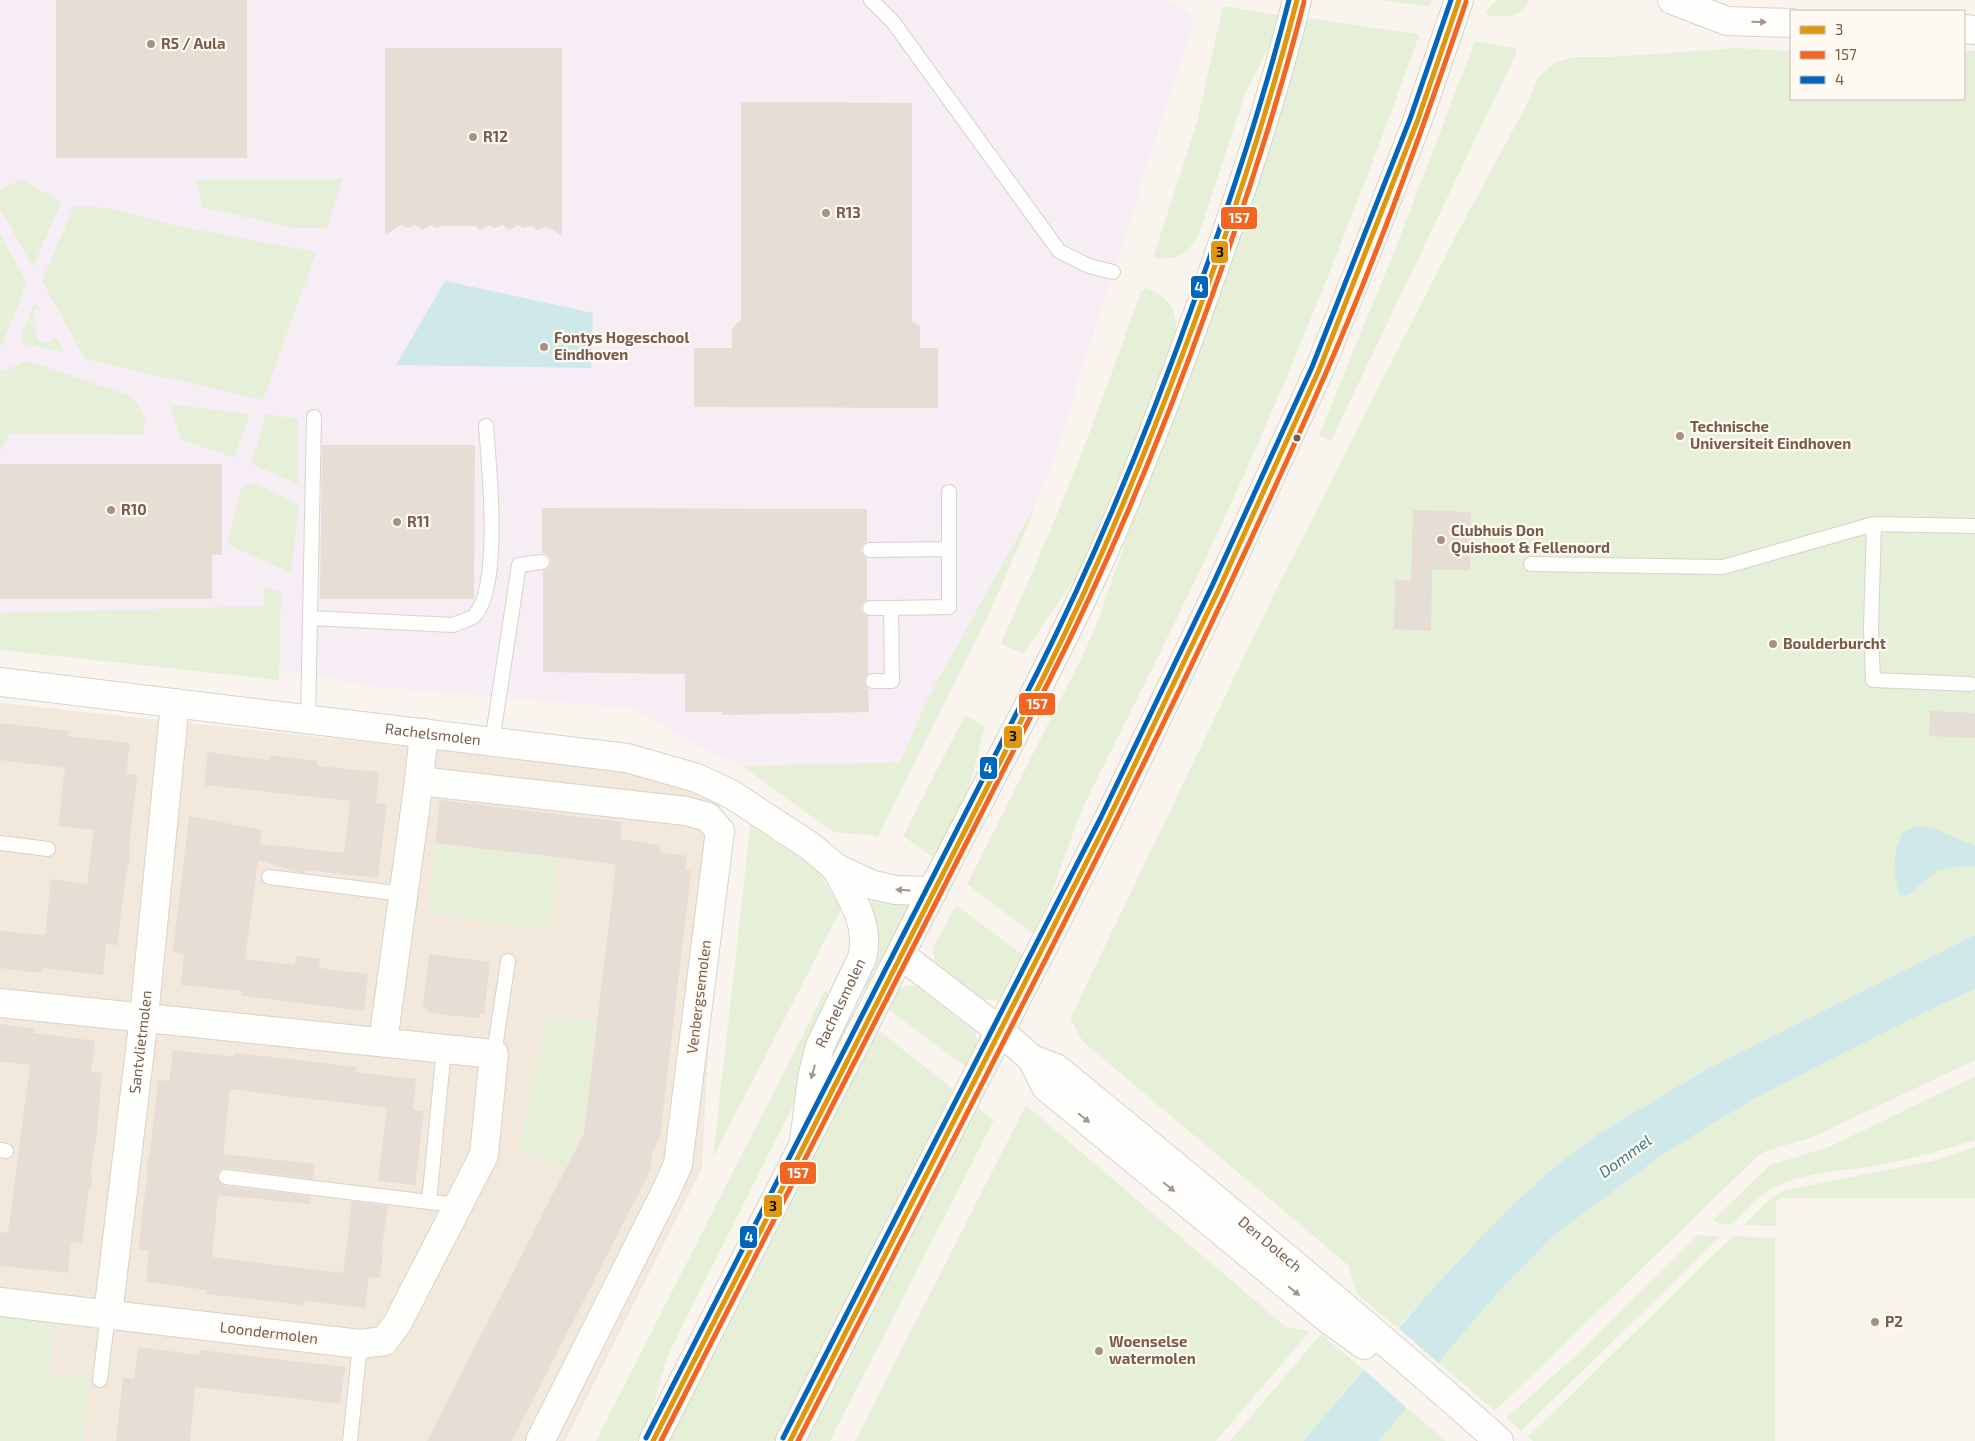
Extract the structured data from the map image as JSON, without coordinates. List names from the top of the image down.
{
  "streets": {
    "street": [
      "Rachelsmolen",
      "Venbergsemolen",
      "Santvlietmolen",
      "Den Dolech",
      "Loondermolen"
    ]
  },
  "crossings": [
    ["Rachelsmolen", "Santvlietmolen"],
    ["Santvlietmolen", "Loondermolen"]
  ],
  "water": ["Dommel"],
  "places": [
    "R5 / Aula",
    "R12",
    "R13",
    "Fontys Hogeschool Eindhoven",
    "Technische Universiteit Eindhoven",
    "R10",
    "R11",
    "Clubhuis Don Quishoot & Fellenoord",
    "Boulderburcht",
    "P2",
    "Woenselse watermolen"
  ],
  "lines": ["transit line 3", "transit line 4", "transit line 157"],
  "legend": ["3", "157", "4"]
}
